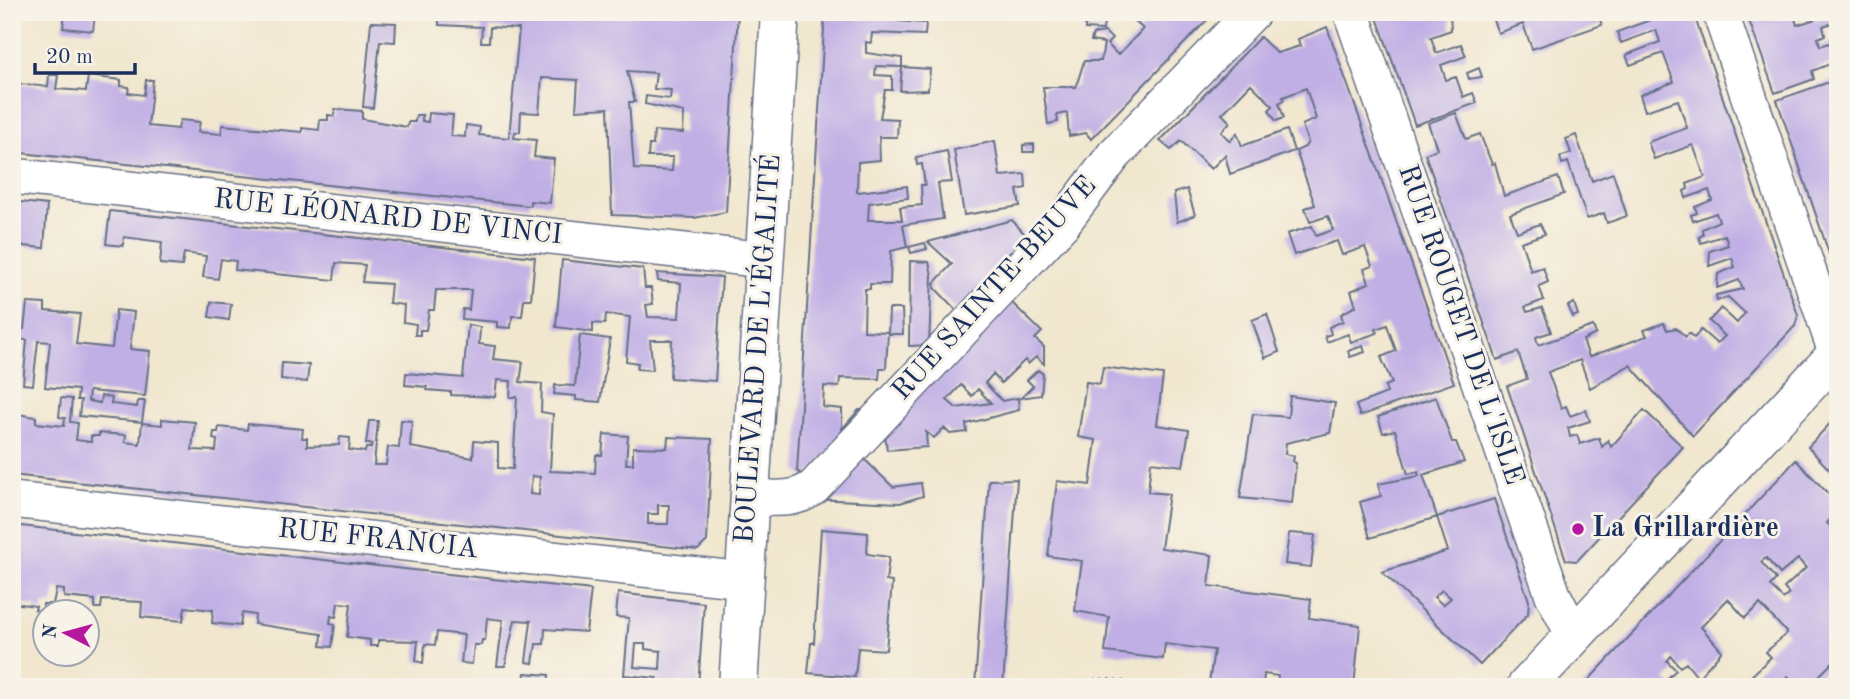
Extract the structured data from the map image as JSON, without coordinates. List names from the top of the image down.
{
  "streets": {
    "main road": ["BOULEVARD DE L'ÉGALITÉ"],
    "street": [
      "RUE LÉONARD DE VINCI",
      "RUE SAINTE-BEUVE",
      "RUE ROUGET DE L'ISLE",
      "RUE FRANCIA"
    ]
  },
  "crossings": [
    ["RUE LÉONARD DE VINCI", "BOULEVARD DE L'ÉGALITÉ"],
    ["RUE SAINTE-BEUVE", "BOULEVARD DE L'ÉGALITÉ"],
    ["BOULEVARD DE L'ÉGALITÉ", "RUE FRANCIA"]
  ],
  "places": ["La Grillardière"],
  "scale_bar": "20 m",
  "north": "left"
}
